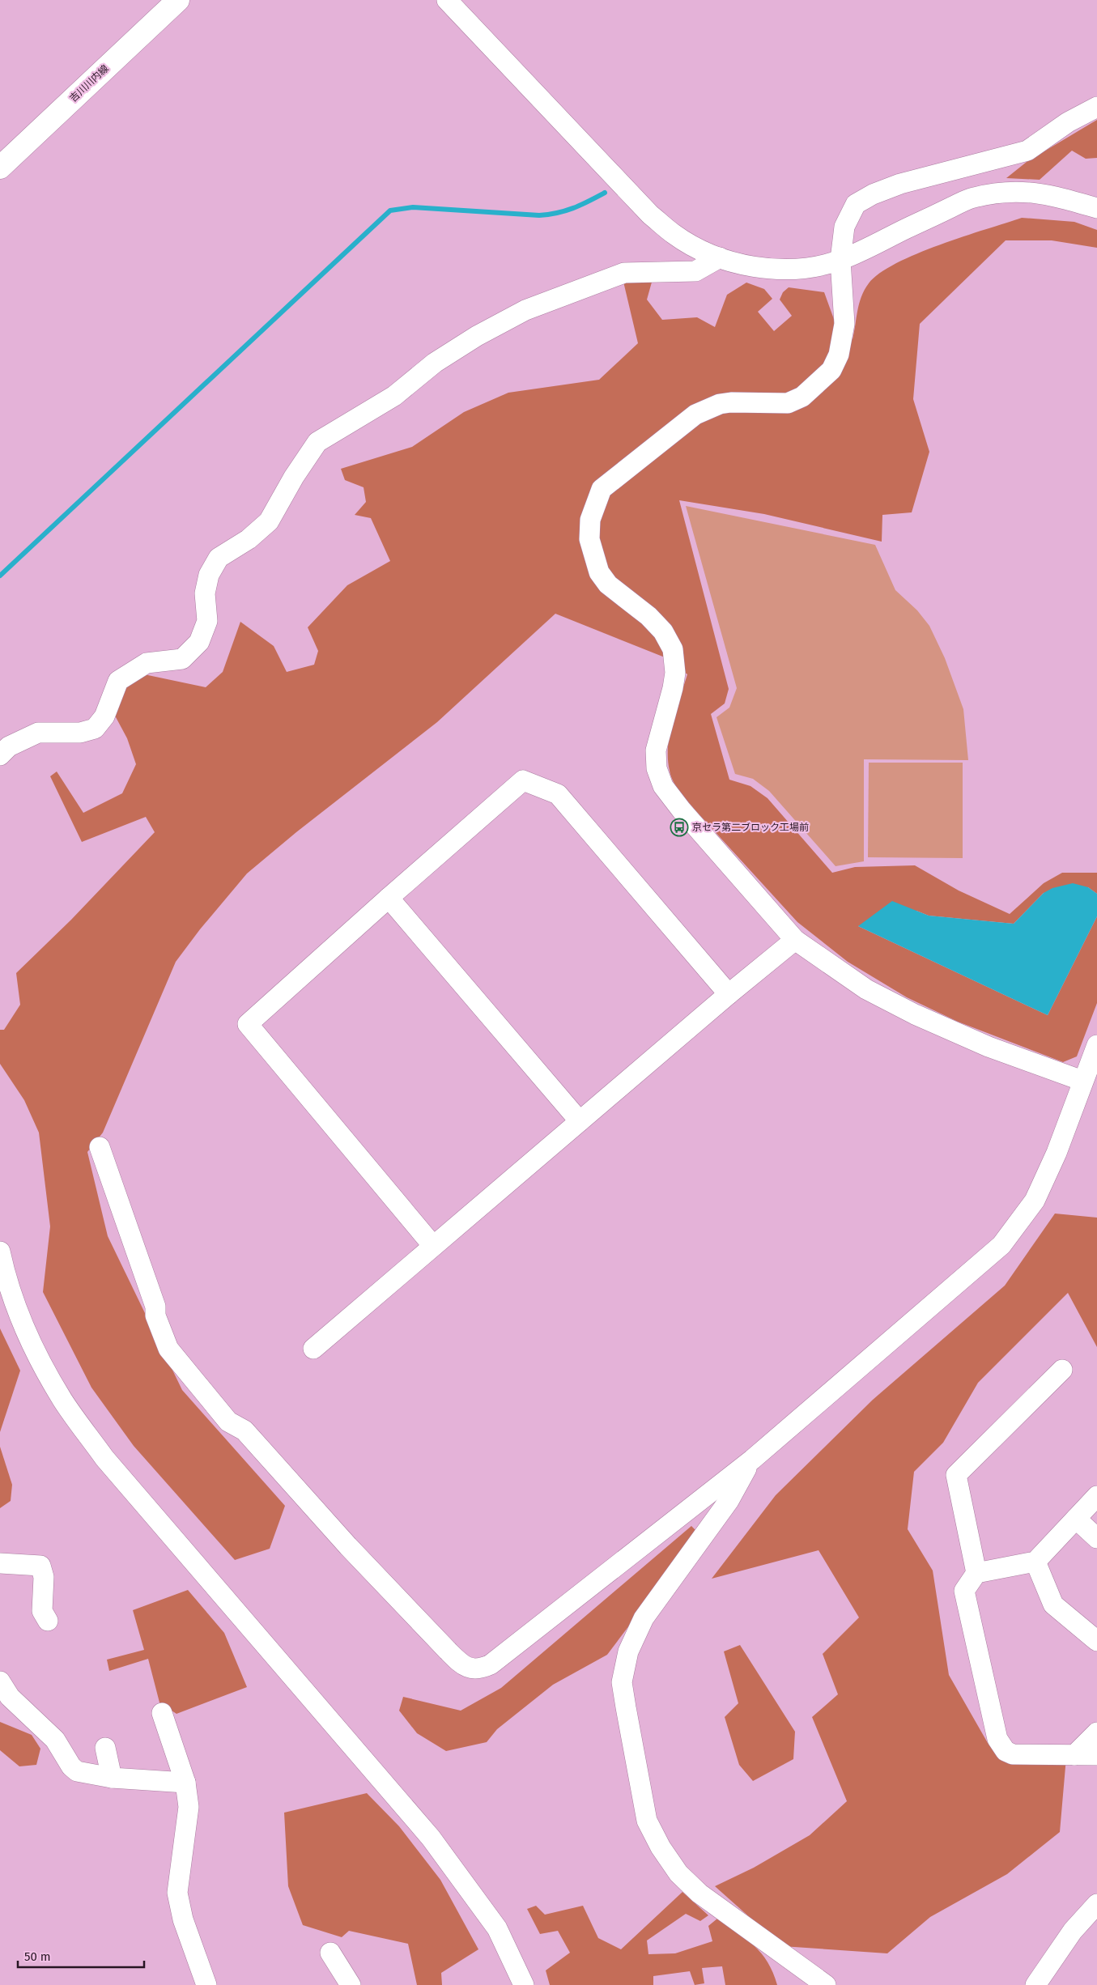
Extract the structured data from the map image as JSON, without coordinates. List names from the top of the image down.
{
  "streets": {
    "main road": ["吉川川内線"]
  },
  "places": {
    "bus stop": ["京セラ第二ブロック工場前"]
  },
  "scale_bar": "50 m"
}
